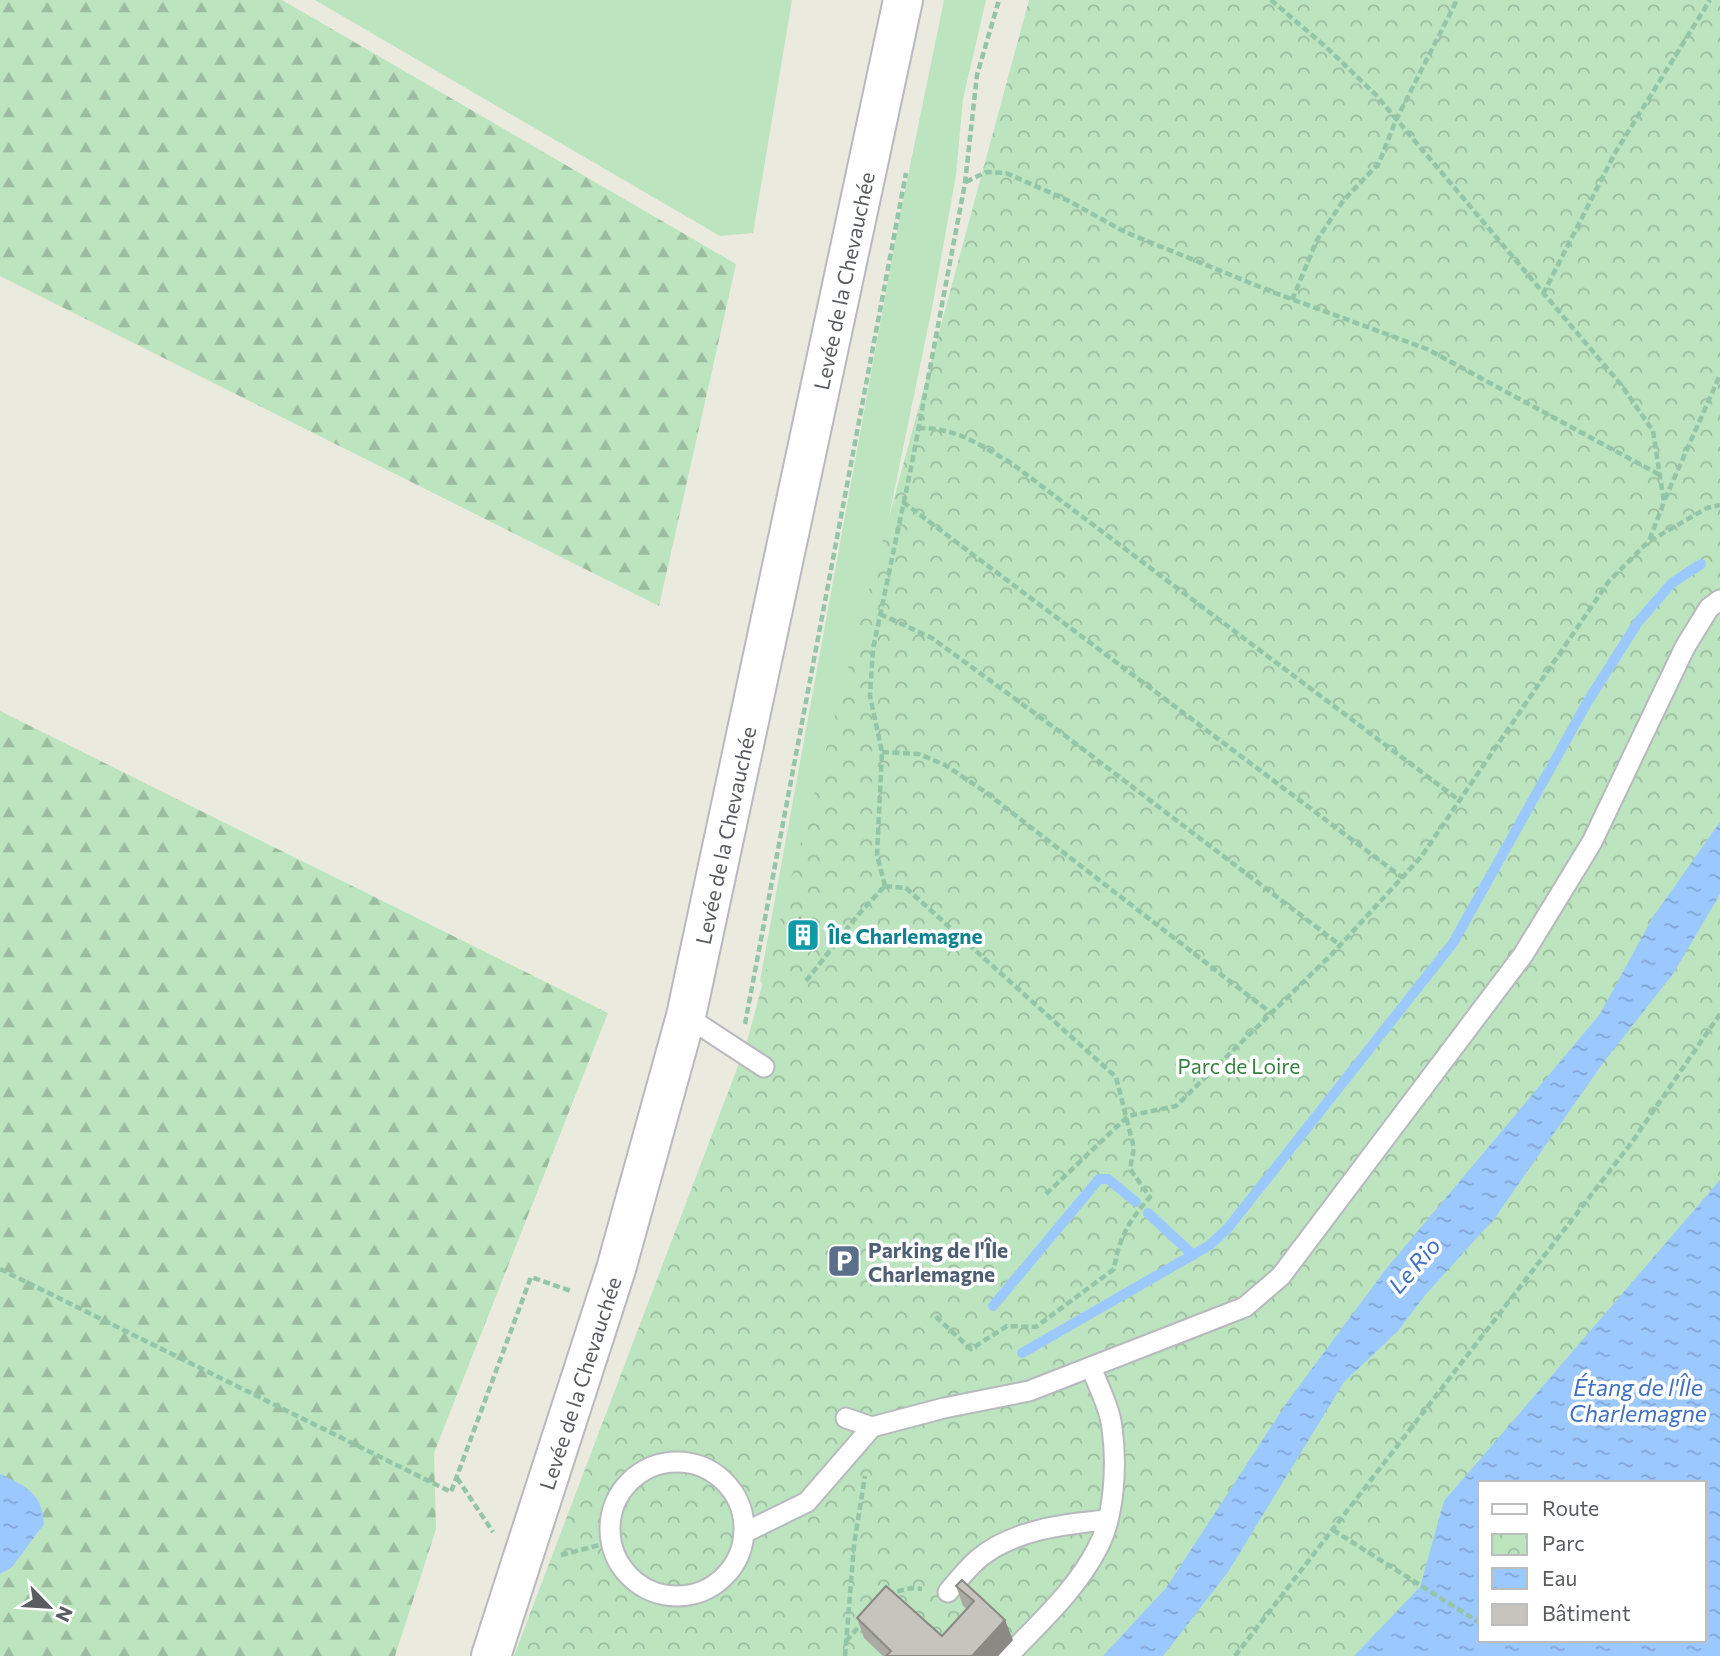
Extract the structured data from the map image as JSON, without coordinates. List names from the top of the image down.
{
  "streets": {
    "street": ["Levée de la Chevauchée"]
  },
  "water": ["Le Rio", "Étang de l'Île Charlemagne"],
  "parks": ["Parc de Loire"],
  "places": {
    "building": ["Île Charlemagne"],
    "parking": ["Parking de l'Île Charlemagne"]
  },
  "legend": [
    "Route",
    "Parc",
    "Eau",
    "Bâtiment"
  ],
  "north": "bottom right"
}
